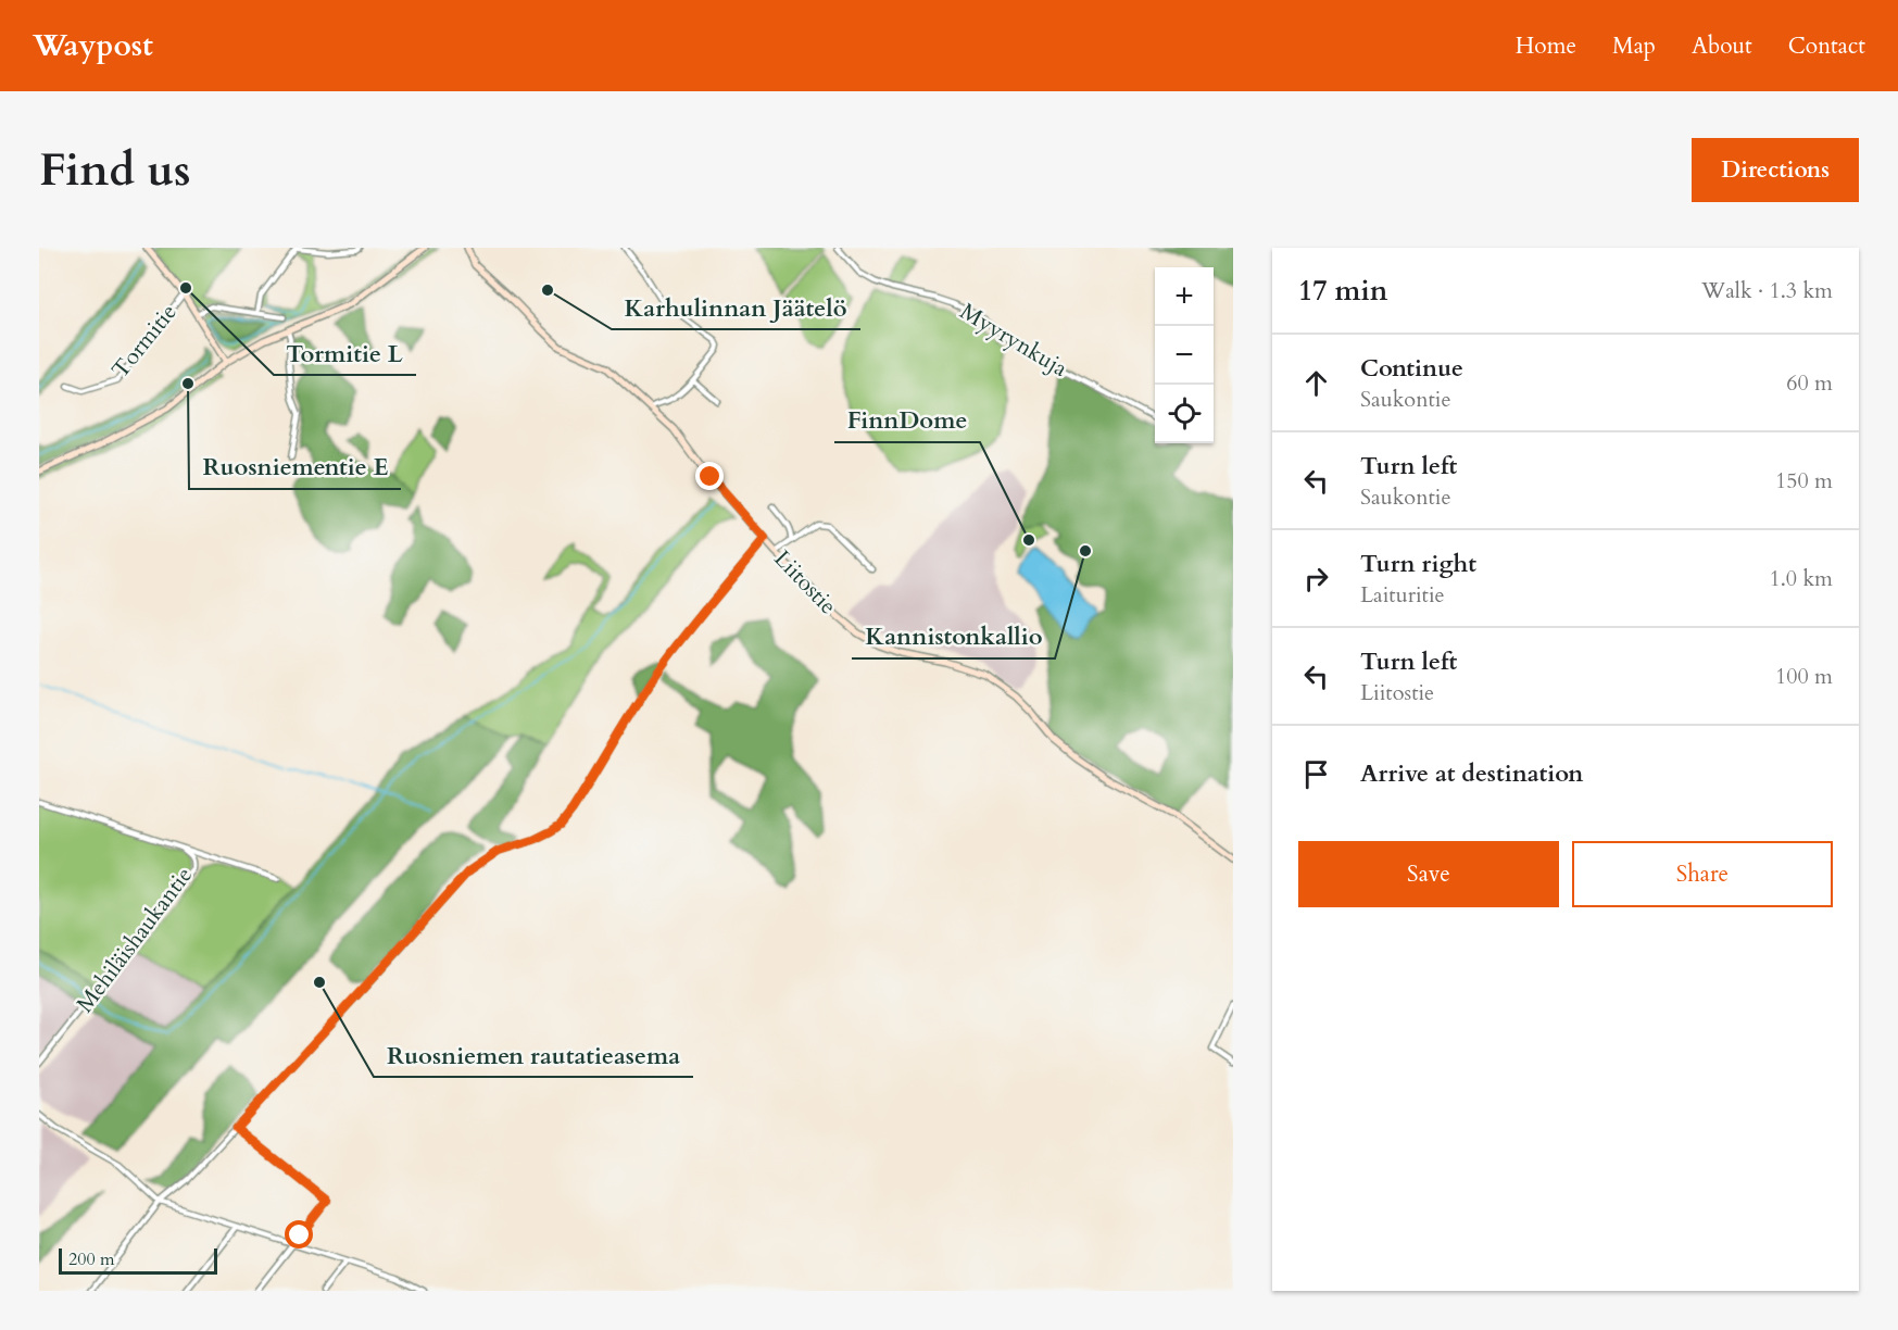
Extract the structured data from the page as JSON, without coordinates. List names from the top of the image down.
{
  "streets": {
    "street": [
      "Myyrynkuja",
      "Tormitie",
      "Liitostie",
      "Mehiläishaukantie"
    ]
  },
  "places": [
    "Tormitie L",
    "Karhulinnan Jäätelö",
    "Ruosniementie E",
    "FinnDome",
    "Kannistonkallio",
    "Ruosniemen rautatieasema"
  ],
  "scale_bar": "200 m",
  "page": {
    "header": "Waypost",
    "nav": [
      "Home",
      "Map",
      "About",
      "Contact"
    ],
    "buttons": [
      "Directions",
      ["Save", "Share"]
    ],
    "title": "Find us",
    "heading": ["17 min", "Walk · 1.3 km"],
    "map_buttons": ["+", "−"],
    "list": [
      ["Continue", "Saukontie", "60 m"],
      ["Turn left", "Saukontie", "150 m"],
      ["Turn right", "Laituritie", "1.0 km"],
      ["Turn left", "Liitostie", "100 m"],
      "Arrive at destination"
    ],
    "scale": "200 m"
  }
}
